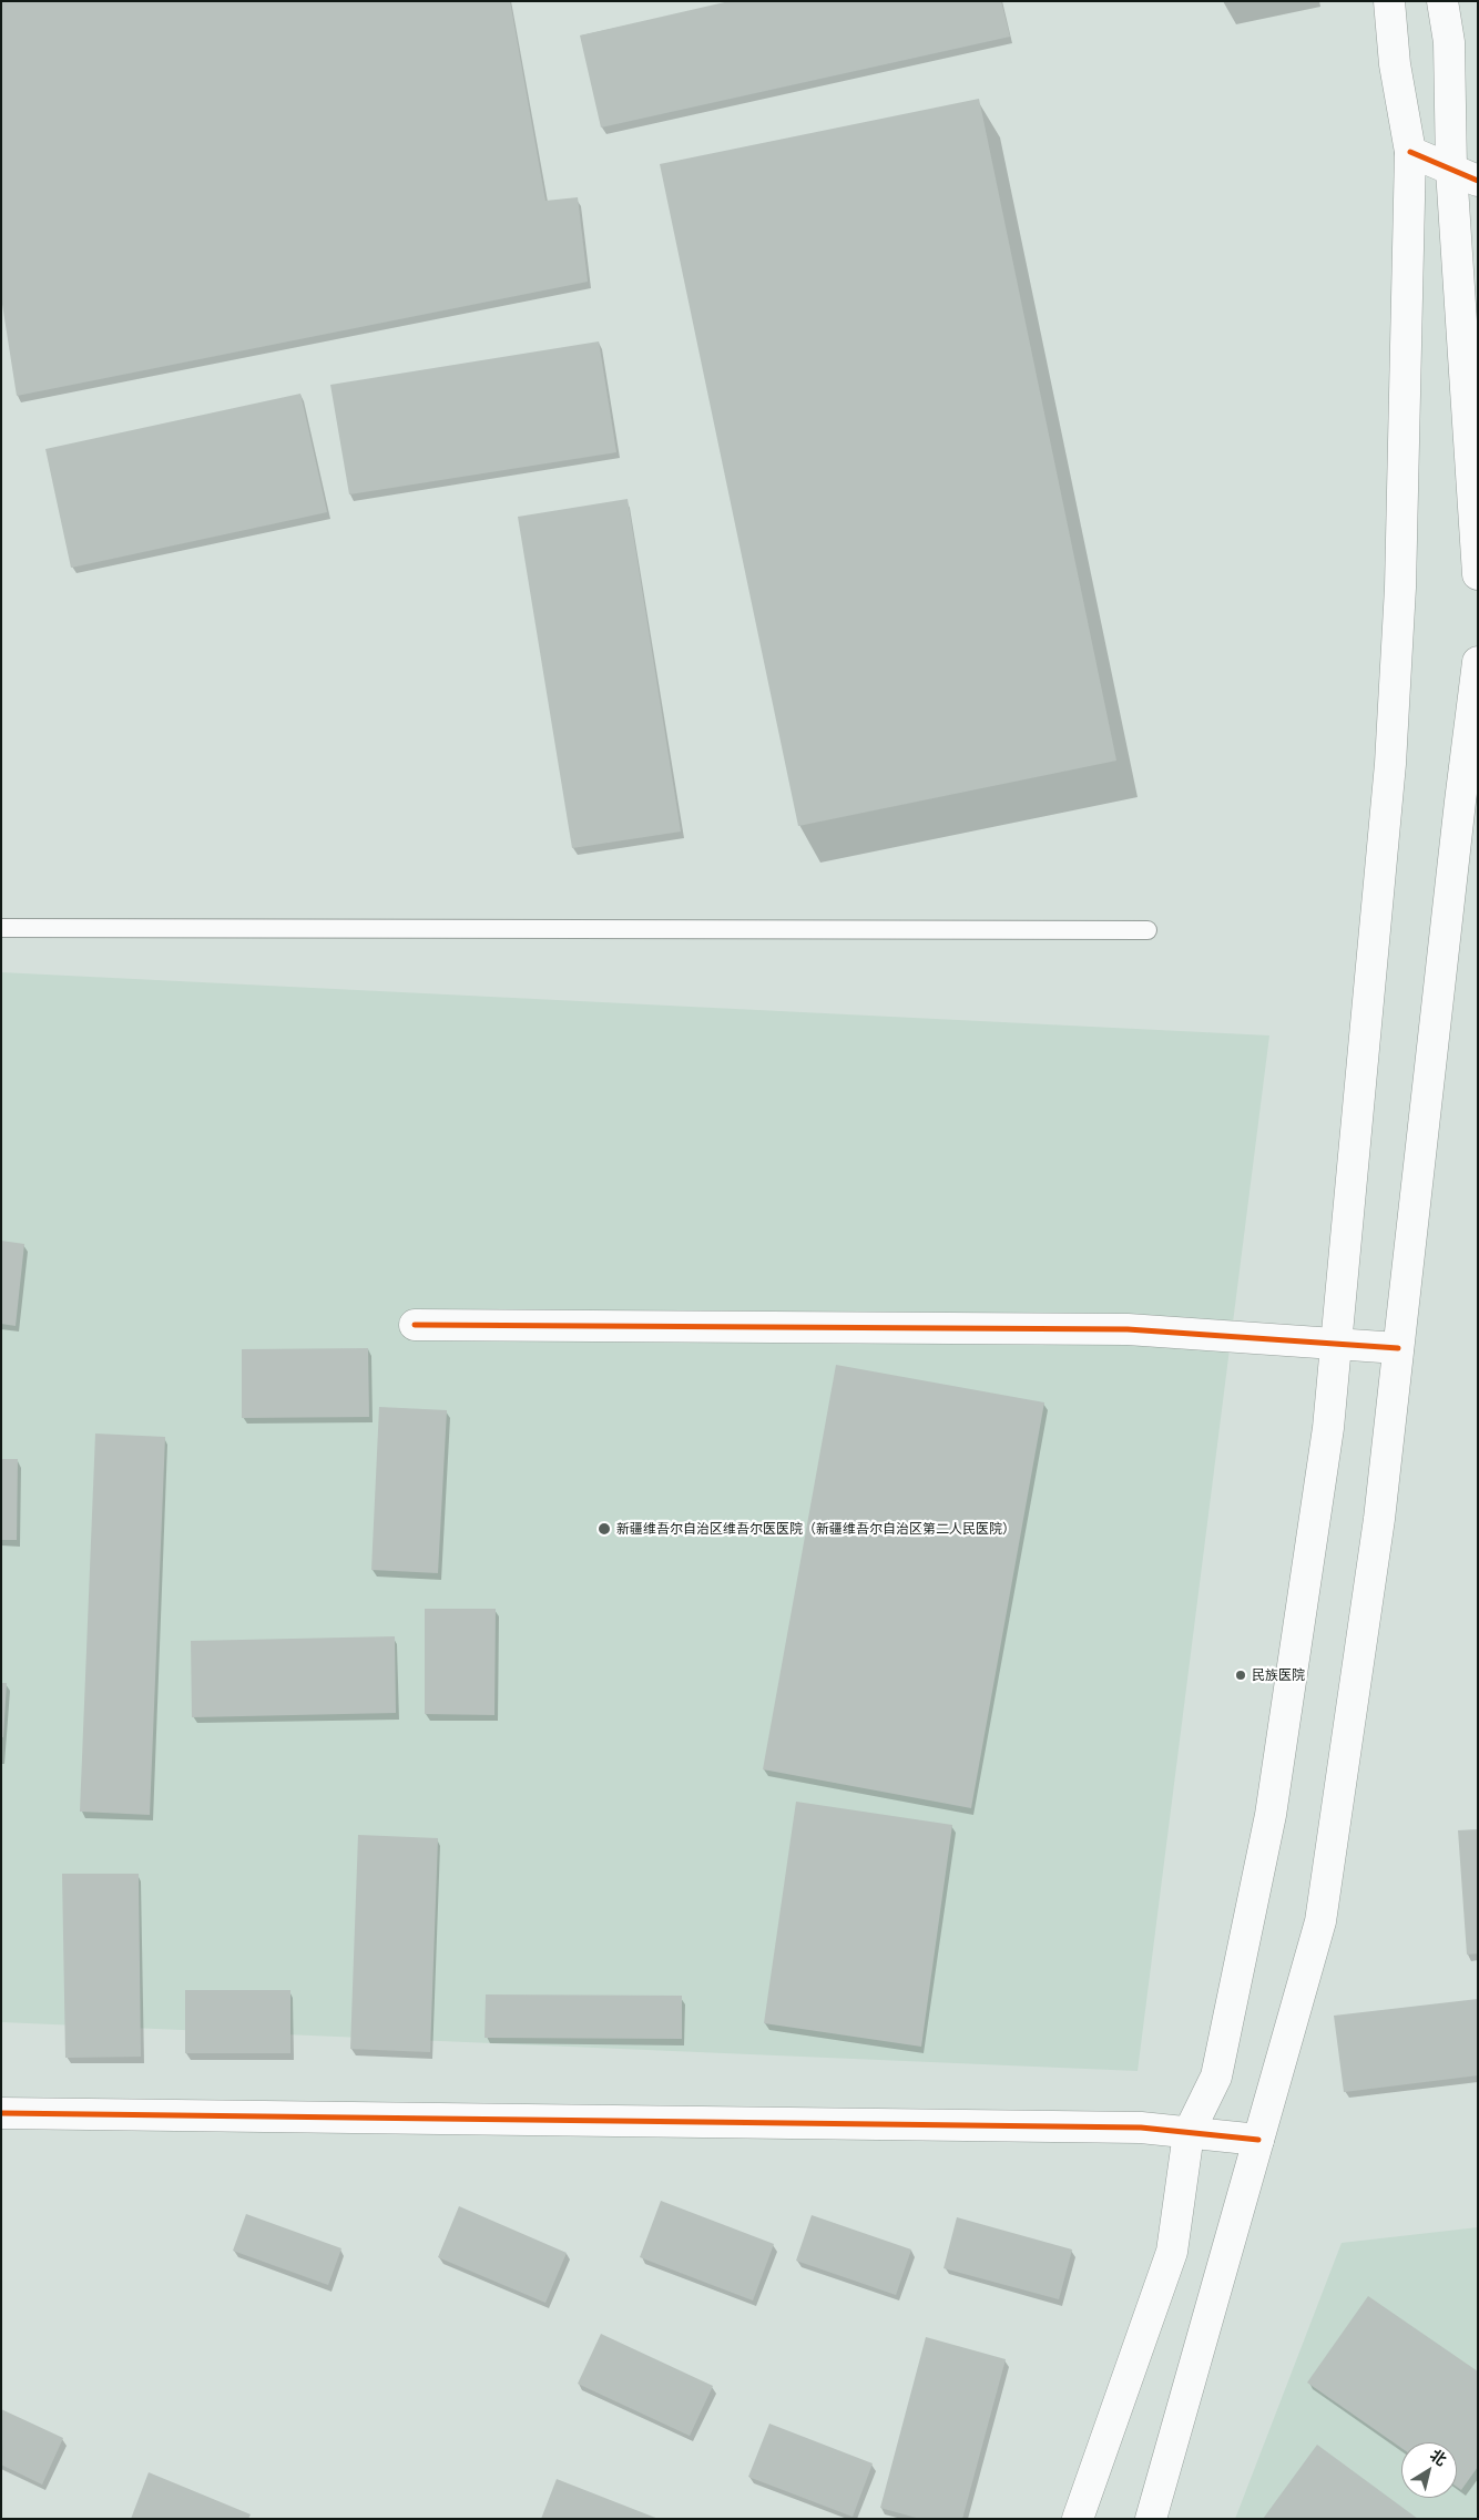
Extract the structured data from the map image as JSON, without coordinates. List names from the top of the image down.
{
  "places": ["新疆维吾尔自治区维吾尔医医院（新疆维吾尔自治区第二人民医院）", "民族医院"],
  "north": "top right"
}
